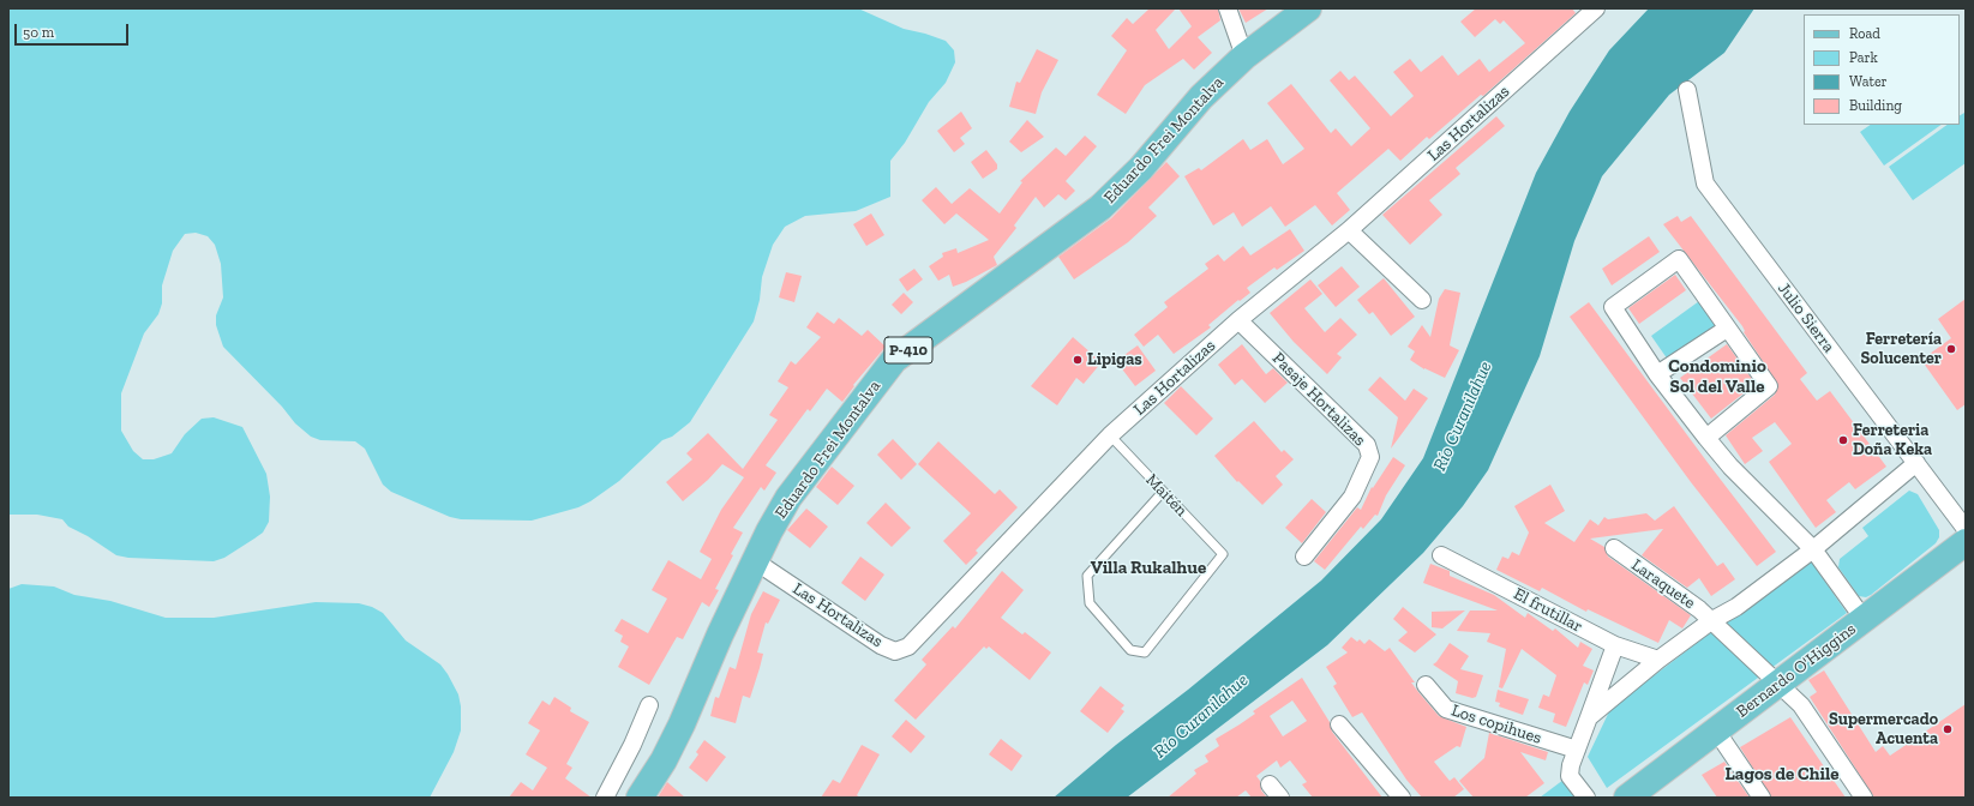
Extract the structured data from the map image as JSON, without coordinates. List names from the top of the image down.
{
  "streets": {
    "main road": ["Eduardo Frei Montalva", "P-410", "Bernardo O'Higgins"],
    "street": [
      "Las Hortalizas",
      "Julio Sierra",
      "Pasaje Hortalizas",
      "Laraquete",
      "El frutillar",
      "Los copihues"
    ],
    "lane": ["Maitén"]
  },
  "crossings": [
    ["Las Hortalizas", "Eduardo Frei Montalva"],
    ["Las Hortalizas", "Pasaje Hortalizas"],
    ["Las Hortalizas", "Maitén"],
    ["Laraquete", "Bernardo O'Higgins"]
  ],
  "districts": ["Condominio Sol del Valle", "Villa Rukalhue", "Lagos de Chile"],
  "water": ["Río Curanilahue"],
  "places": [
    "Ferretería Solucenter",
    "Lipigas",
    "Ferreteria Doña Keka",
    "Supermercado Acuenta"
  ],
  "legend": [
    "Road",
    "Park",
    "Water",
    "Building"
  ],
  "scale_bar": "50 m"
}
